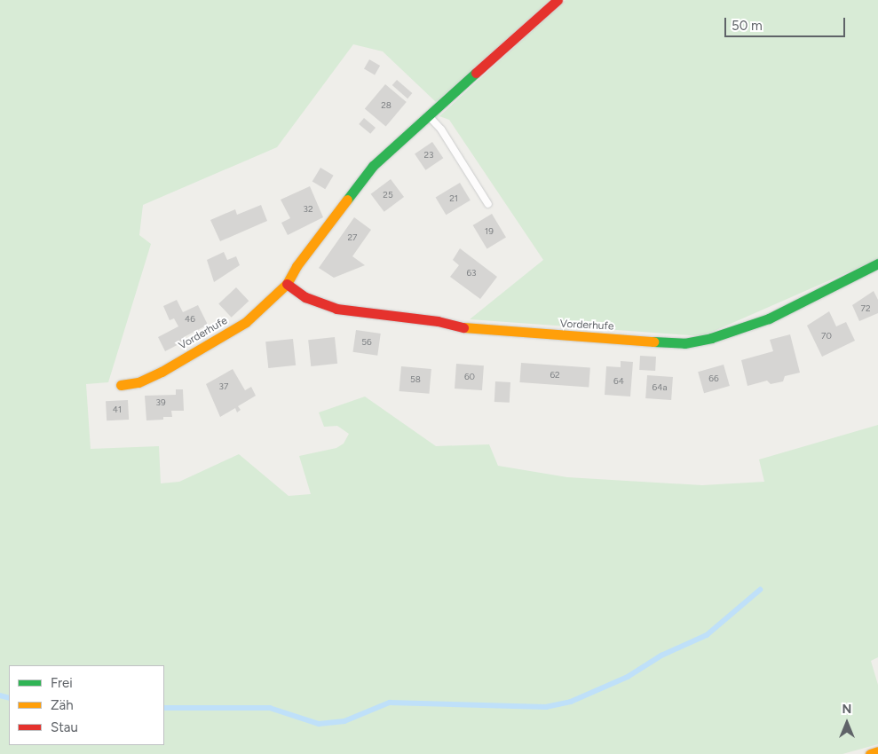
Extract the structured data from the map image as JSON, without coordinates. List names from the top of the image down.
{
  "streets": {
    "street": ["Vorderhufe"]
  },
  "house_numbers": [
    "28",
    "23",
    "25",
    "21",
    "32",
    "19",
    "27",
    "63",
    "72",
    "46",
    "70",
    "56",
    "62",
    "60",
    "66",
    "58",
    "64",
    "37",
    "64a",
    "39",
    "41"
  ],
  "legend": ["Frei", "Zäh", "Stau"],
  "scale_bar": "50 m",
  "north": "top"
}
